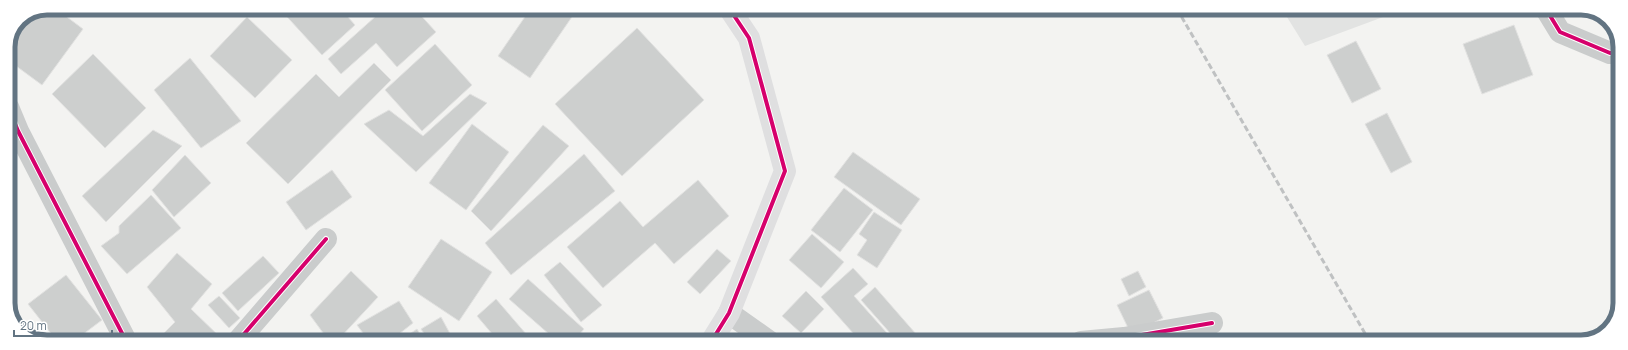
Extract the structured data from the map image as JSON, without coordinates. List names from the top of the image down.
{
  "scale_bar": "20 m"
}
